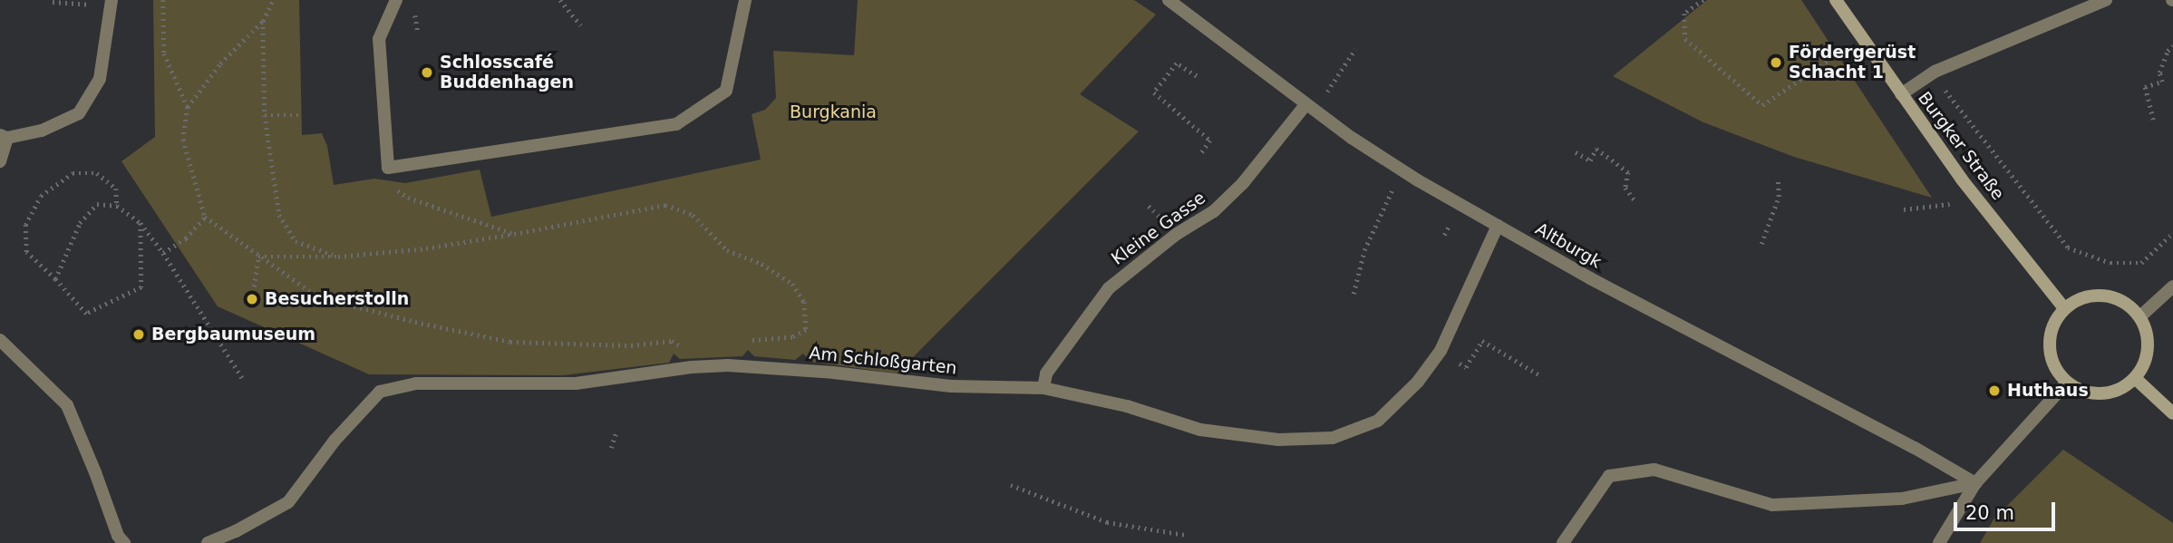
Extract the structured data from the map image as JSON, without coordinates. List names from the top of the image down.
{
  "streets": {
    "main road": ["Burgker Straße"],
    "street": ["Kleine Gasse", "Altburgk", "Am Schloßgarten"]
  },
  "crossings": [
    ["Kleine Gasse", "Altburgk"],
    ["Kleine Gasse", "Am Schloßgarten"],
    ["Altburgk", "Am Schloßgarten"]
  ],
  "parks": ["Burgkania"],
  "places": [
    "Fördergerüst Schacht 1",
    "Schlosscafé Buddenhagen",
    "Besucherstolln",
    "Bergbaumuseum",
    "Huthaus"
  ],
  "scale_bar": "20 m"
}
